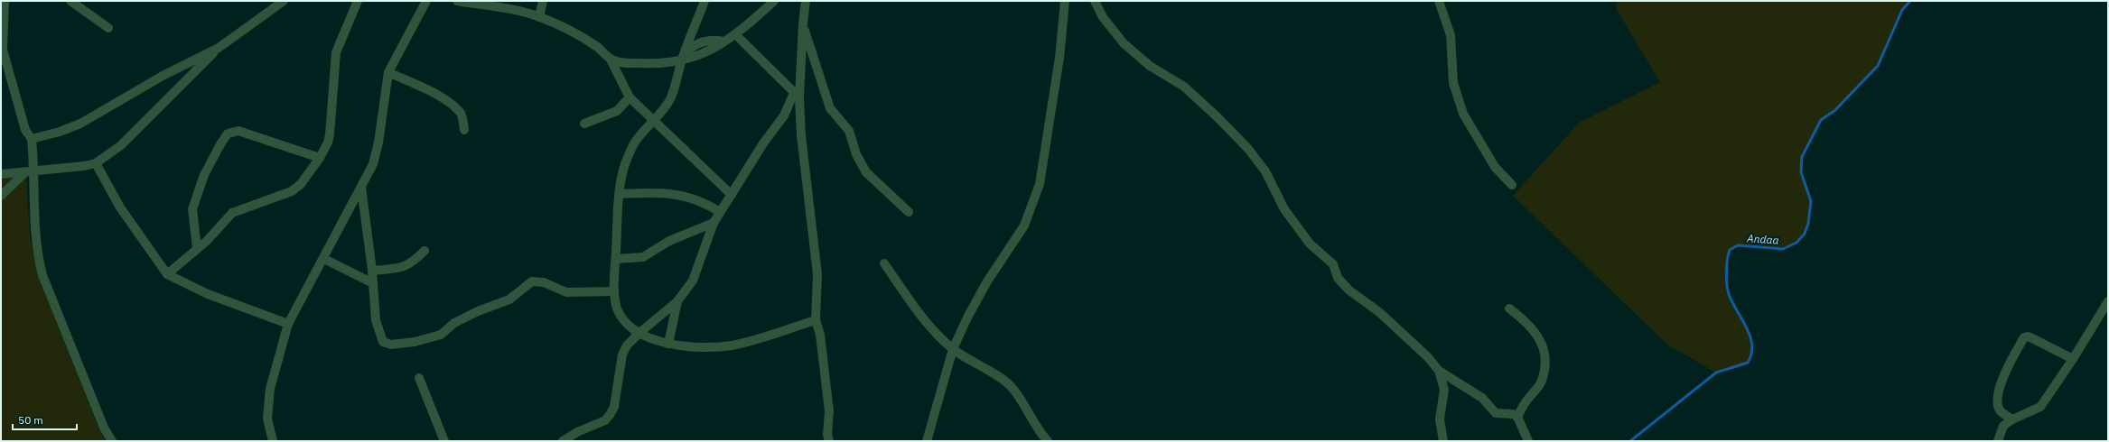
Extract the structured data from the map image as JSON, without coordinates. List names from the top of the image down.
{
  "water": ["Andaa"],
  "scale_bar": "50 m"
}
